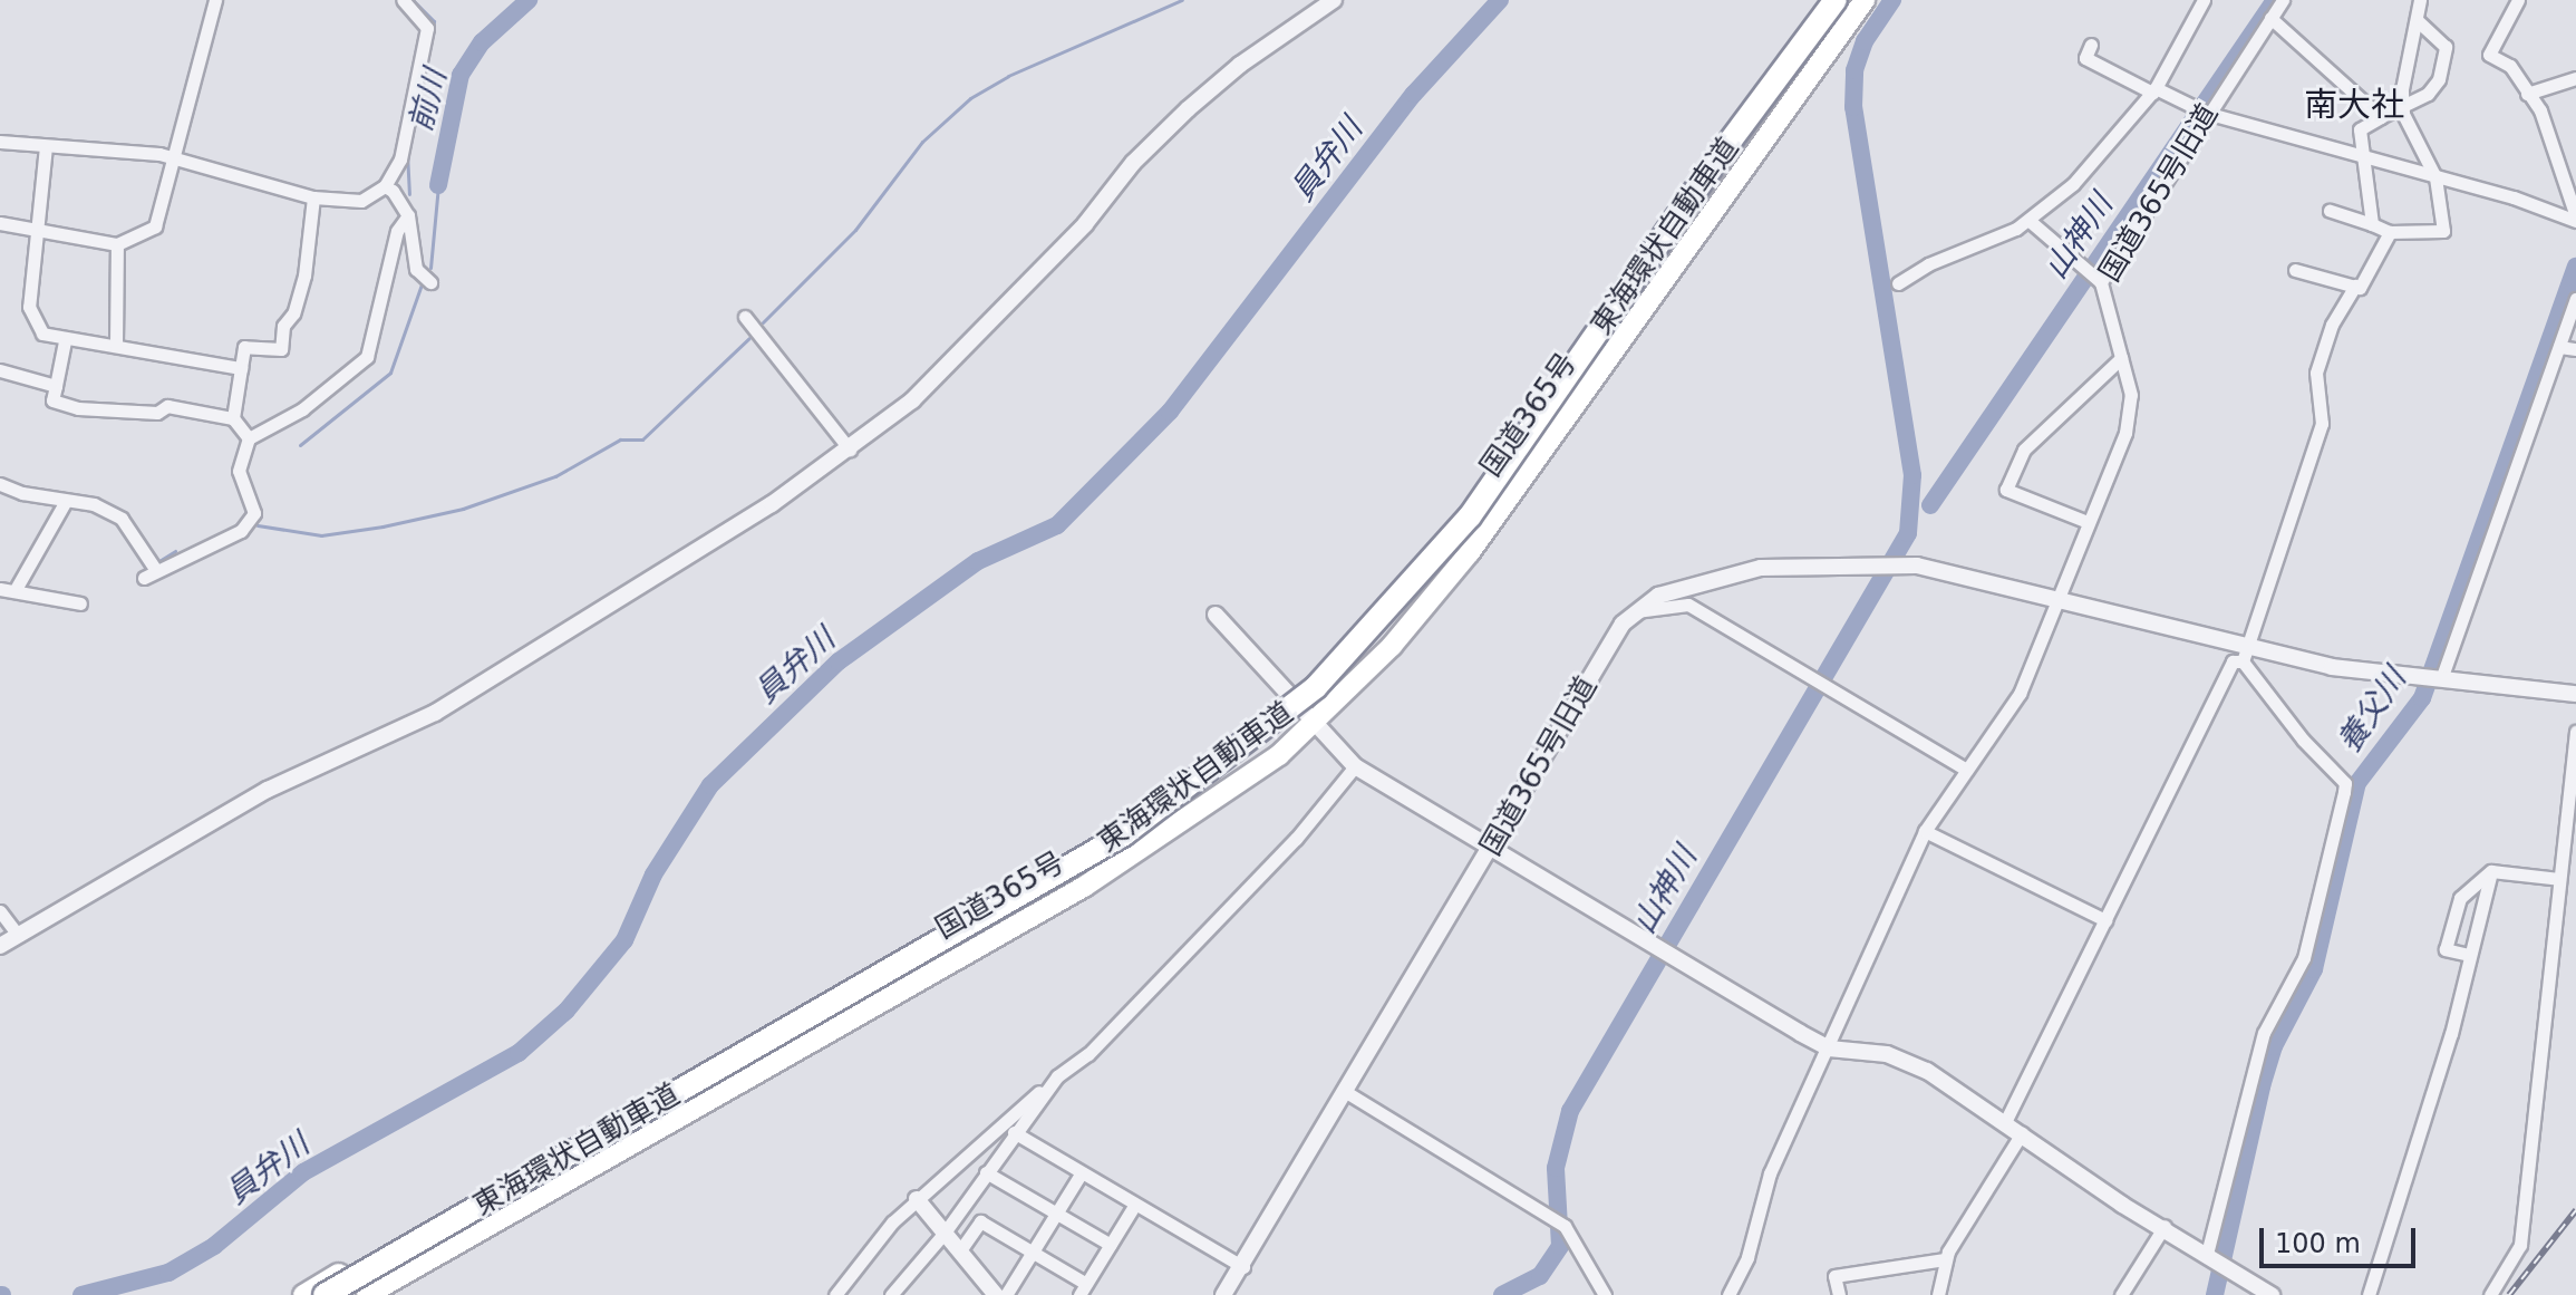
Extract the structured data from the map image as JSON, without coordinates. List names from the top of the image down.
{
  "streets": {
    "highway": ["東海環状自動車道", "国道365号"],
    "street": ["国道365号旧道"]
  },
  "districts": ["南大社"],
  "water": [
    "前川",
    "員弁川",
    "山神川",
    "養父川"
  ],
  "scale_bar": "100 m"
}
